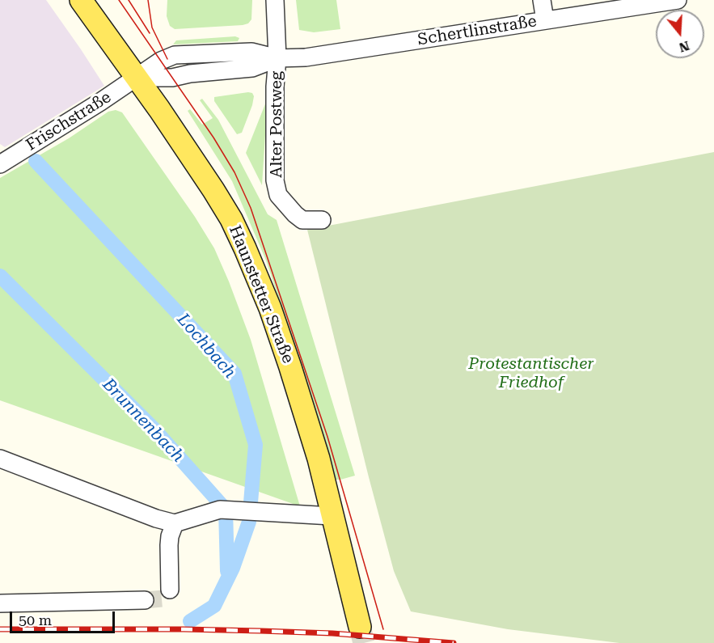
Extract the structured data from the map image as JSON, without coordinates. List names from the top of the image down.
{
  "streets": {
    "main road": ["Haunstetter Straße"],
    "street": ["Schertlinstraße", "Frischstraße", "Alter Postweg"]
  },
  "crossings": [
    ["Schertlinstraße", "Frischstraße"],
    ["Schertlinstraße", "Alter Postweg"],
    ["Schertlinstraße", "Haunstetter Straße"],
    ["Frischstraße", "Haunstetter Straße"]
  ],
  "water": ["Lochbach", "Brunnenbach"],
  "parks": ["Protestantischer Friedhof"],
  "scale_bar": "50 m",
  "north": "bottom"
}
